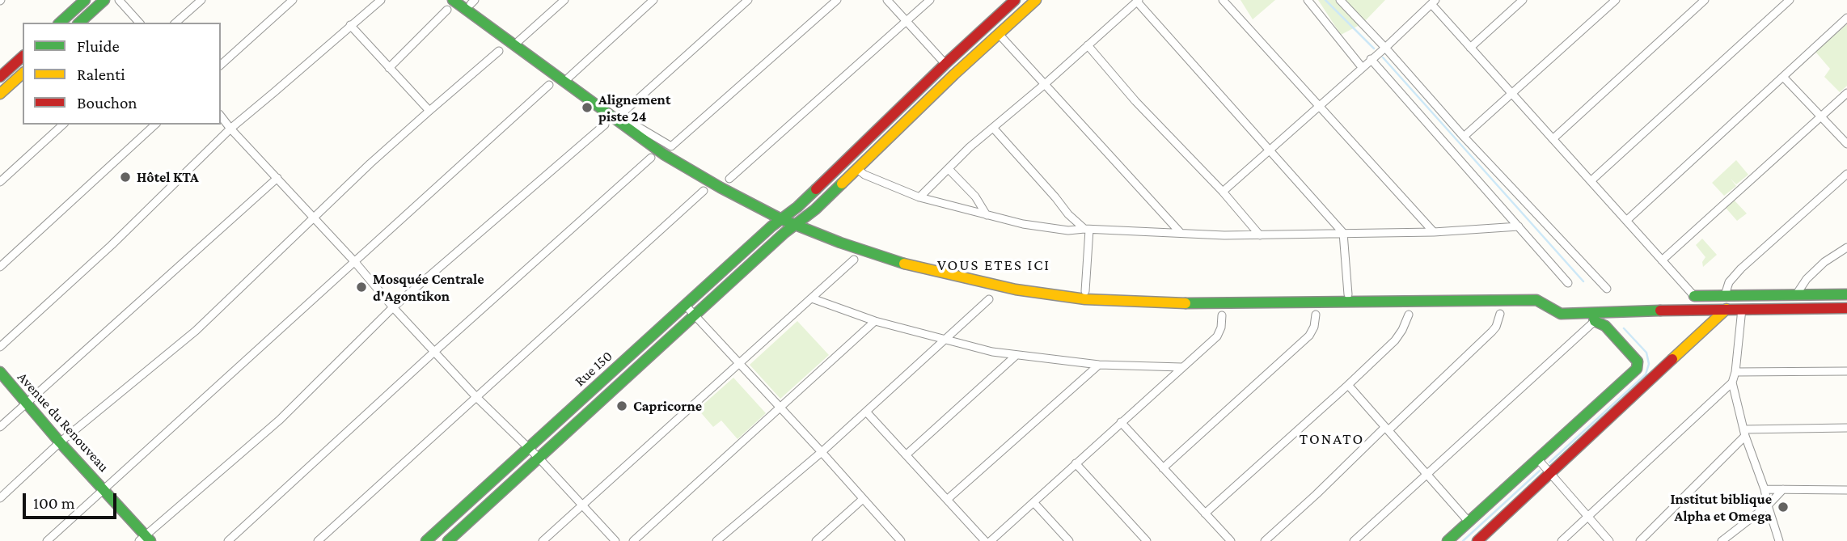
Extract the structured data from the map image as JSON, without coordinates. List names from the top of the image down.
{
  "streets": {
    "main road": ["Rue 150", "Avenue du Renouveau"]
  },
  "districts": ["VOUS ETES ICI", "TONATO"],
  "places": [
    "Alignement piste 24",
    "Hôtel KTA",
    "Mosquée Centrale d'Agontikon",
    "Capricorne",
    "Institut biblique Alpha et Omega"
  ],
  "legend": ["Fluide", "Ralenti", "Bouchon"],
  "scale_bar": "100 m"
}
